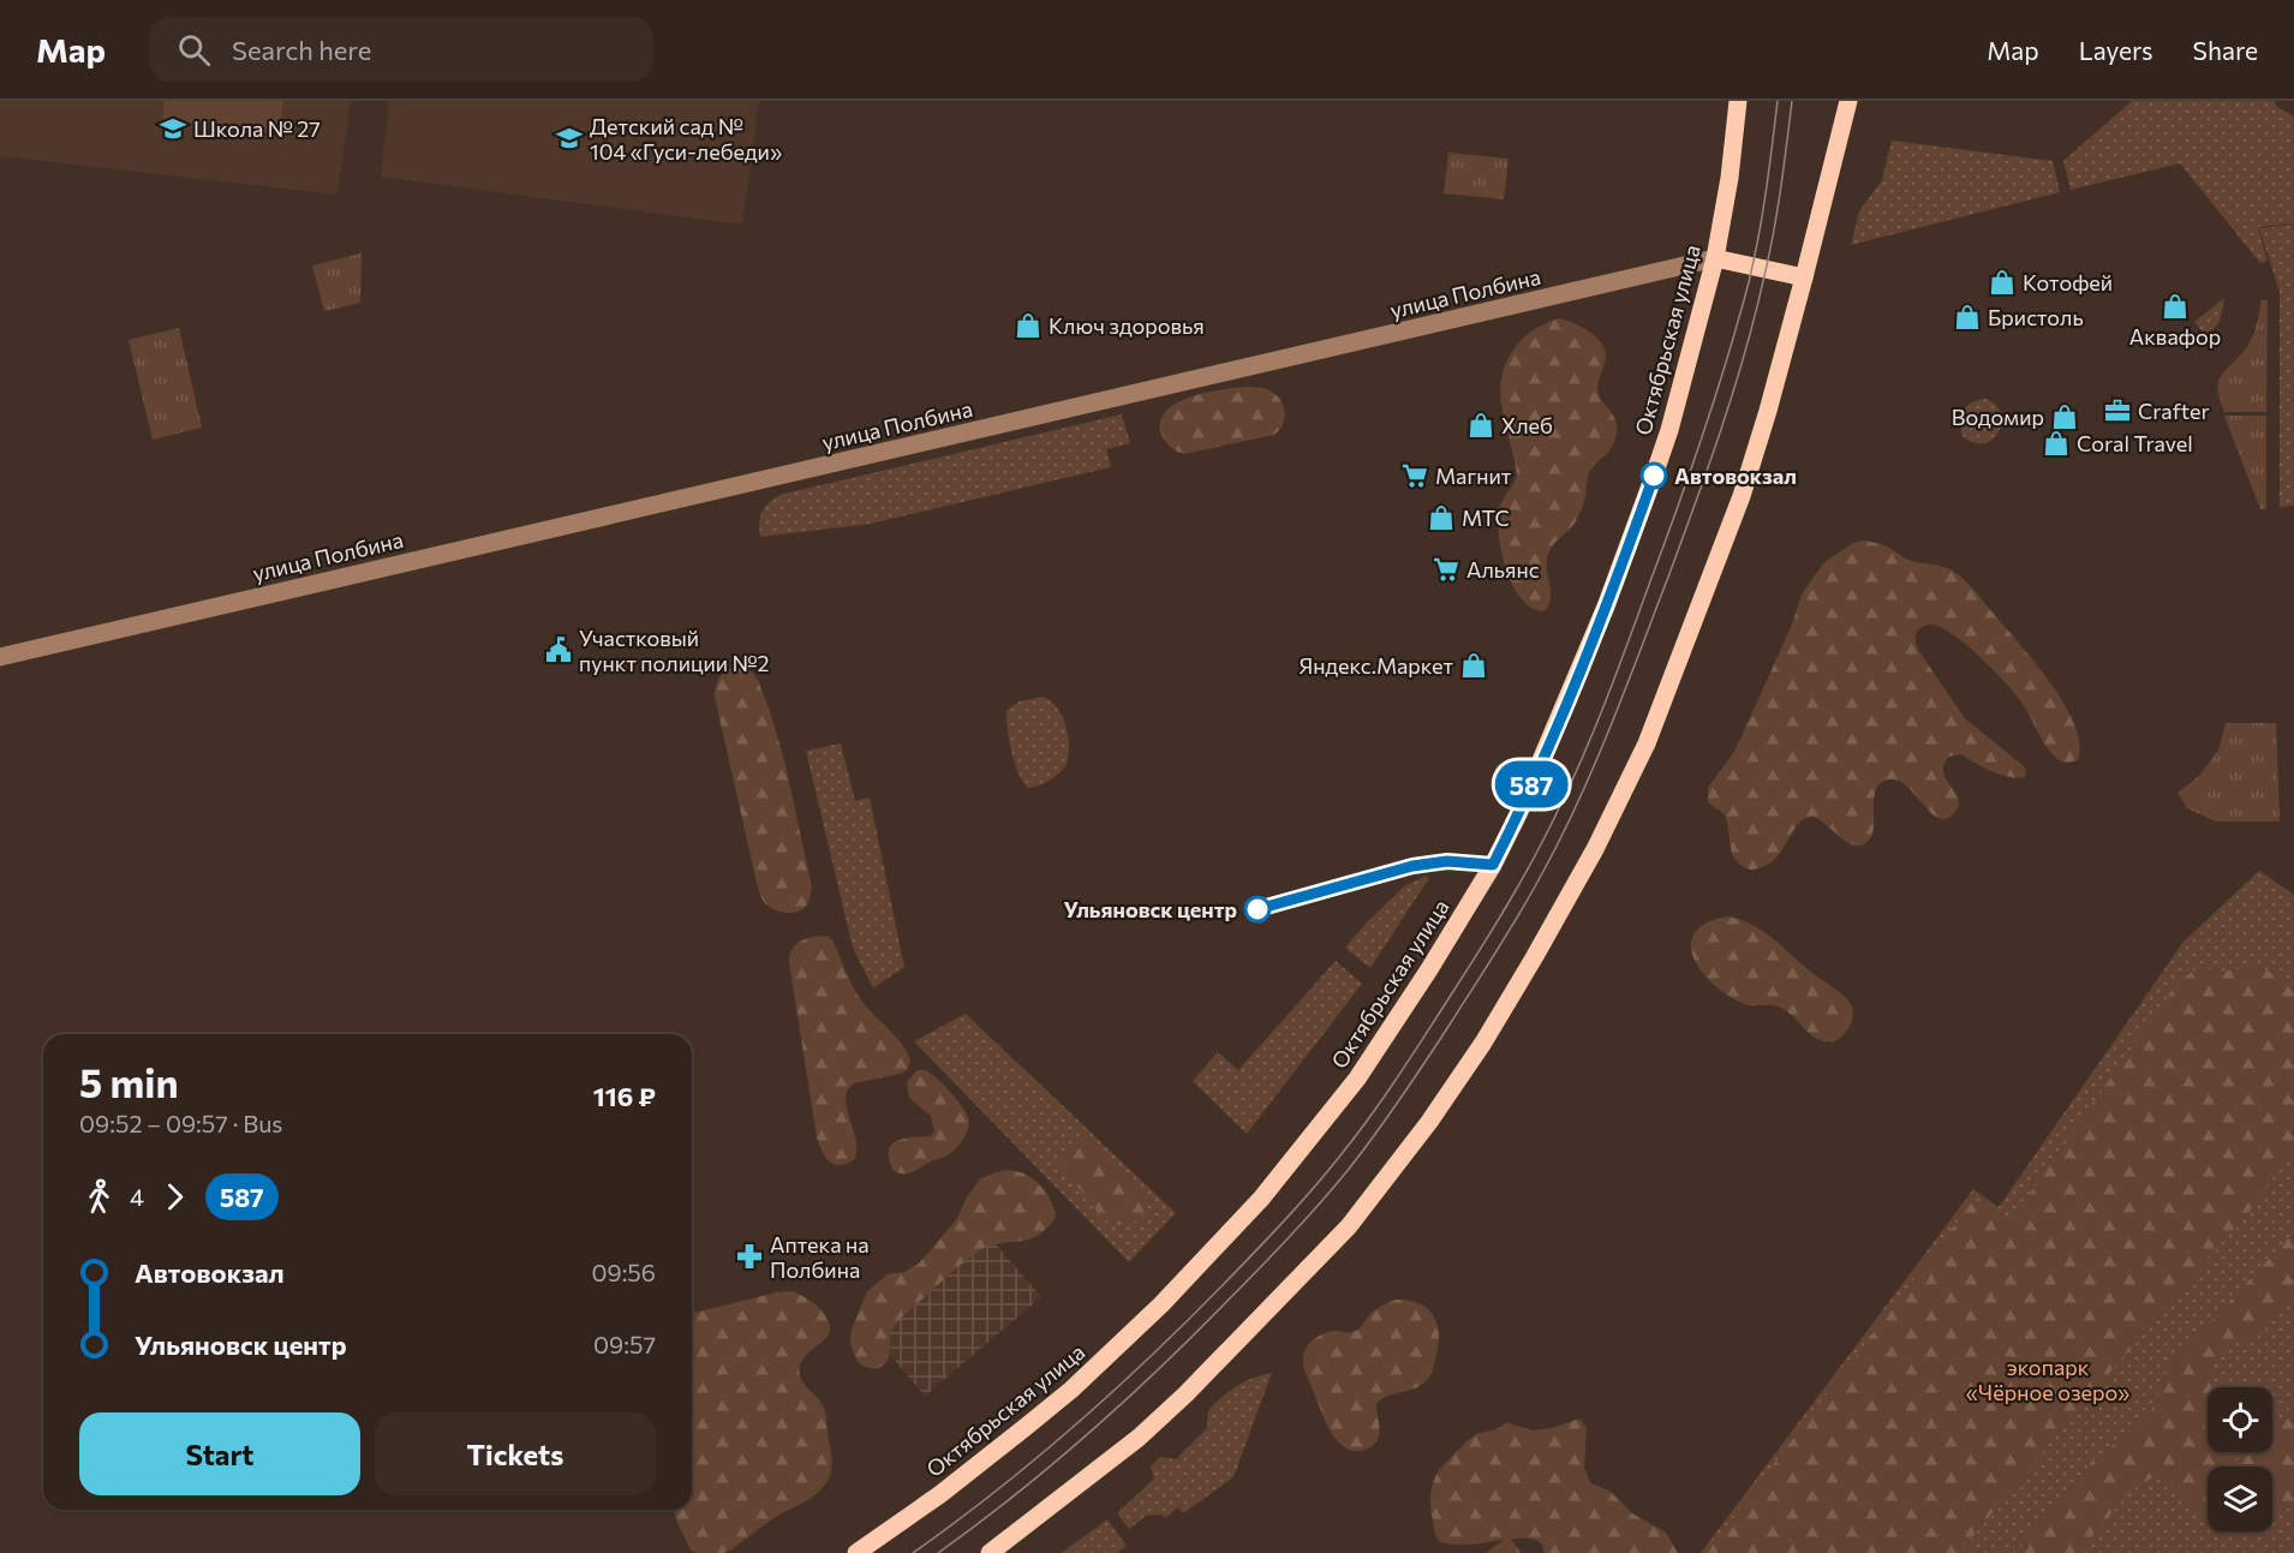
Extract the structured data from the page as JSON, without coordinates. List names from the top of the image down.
{
  "streets": {
    "main road": ["улица Полбина", "Октябрьская улица"]
  },
  "crossings": [
    ["улица Полбина", "Октябрьская улица"]
  ],
  "parks": ["экопарк «Чёрное озеро»"],
  "places": {
    "school or university": ["Школа № 27", "Детский сад № 104 «Гуси-лебеди»"],
    "shop": [
      "Котофей",
      "Аквафор",
      "Бристоль",
      "Ключ здоровья",
      "Водомир",
      "Хлеб",
      "Coral Travel",
      "МТС",
      "Яндекс.Маркет"
    ],
    "office": ["Crafter"],
    "supermarket": ["Магнит", "Альянс"],
    "other": ["Автовокзал", "Ульяновск центр"],
    "public building": ["Участковый пункт полиции №2"],
    "pharmacy": ["Аптека на Полбина"]
  },
  "lines": ["bus line 587"],
  "page": {
    "header": "Map",
    "search": "Search here",
    "nav": ["Map", "Layers", "Share"],
    "on_map": "587",
    "heading": ["5 min", "09:52 – 09:57 · Bus", "116 ₽"],
    "legs": ["4", "587"],
    "list": [
      {
        "name": "Автовокзал",
        "value": "09:56"
      },
      {
        "name": "Ульяновск центр",
        "value": "09:57"
      }
    ],
    "buttons": ["Start", "Tickets"]
  }
}
